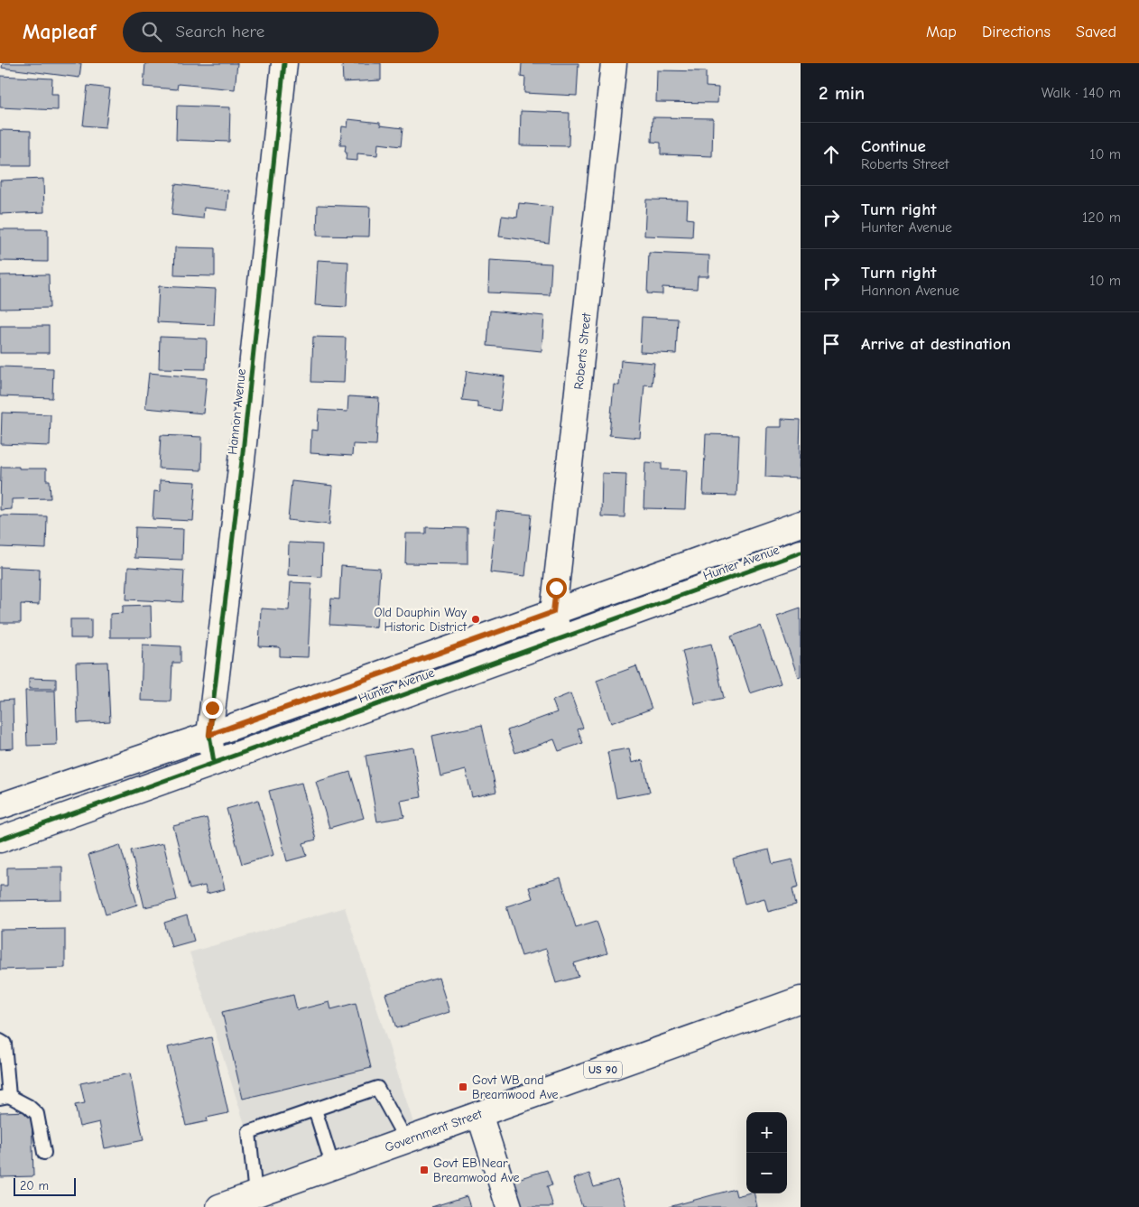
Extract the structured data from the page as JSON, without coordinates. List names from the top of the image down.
{
  "streets": {
    "street": [
      "Roberts Street",
      "Hannon Avenue",
      "Hunter Avenue",
      "US 90",
      "Government Street"
    ]
  },
  "crossings": [
    ["Roberts Street", "Hunter Avenue"],
    ["Hannon Avenue", "Hunter Avenue"]
  ],
  "places": {
    "other": ["Old Dauphin Way Historic District"],
    "transit": ["Govt WB and Breamwood Ave", "Govt EB Near Breamwood Ave"]
  },
  "scale_bar": "20 m",
  "page": {
    "header": "Mapleaf",
    "search": "Search here",
    "nav": ["Map", "Directions", "Saved"],
    "heading": ["2 min", "Walk · 140 m"],
    "list": [
      ["Continue", "Roberts Street", "10 m"],
      ["Turn right", "Hunter Avenue", "120 m"],
      ["Turn right", "Hannon Avenue", "10 m"],
      "Arrive at destination"
    ],
    "map_buttons": ["+", "−"],
    "scale": "20 m"
  }
}
